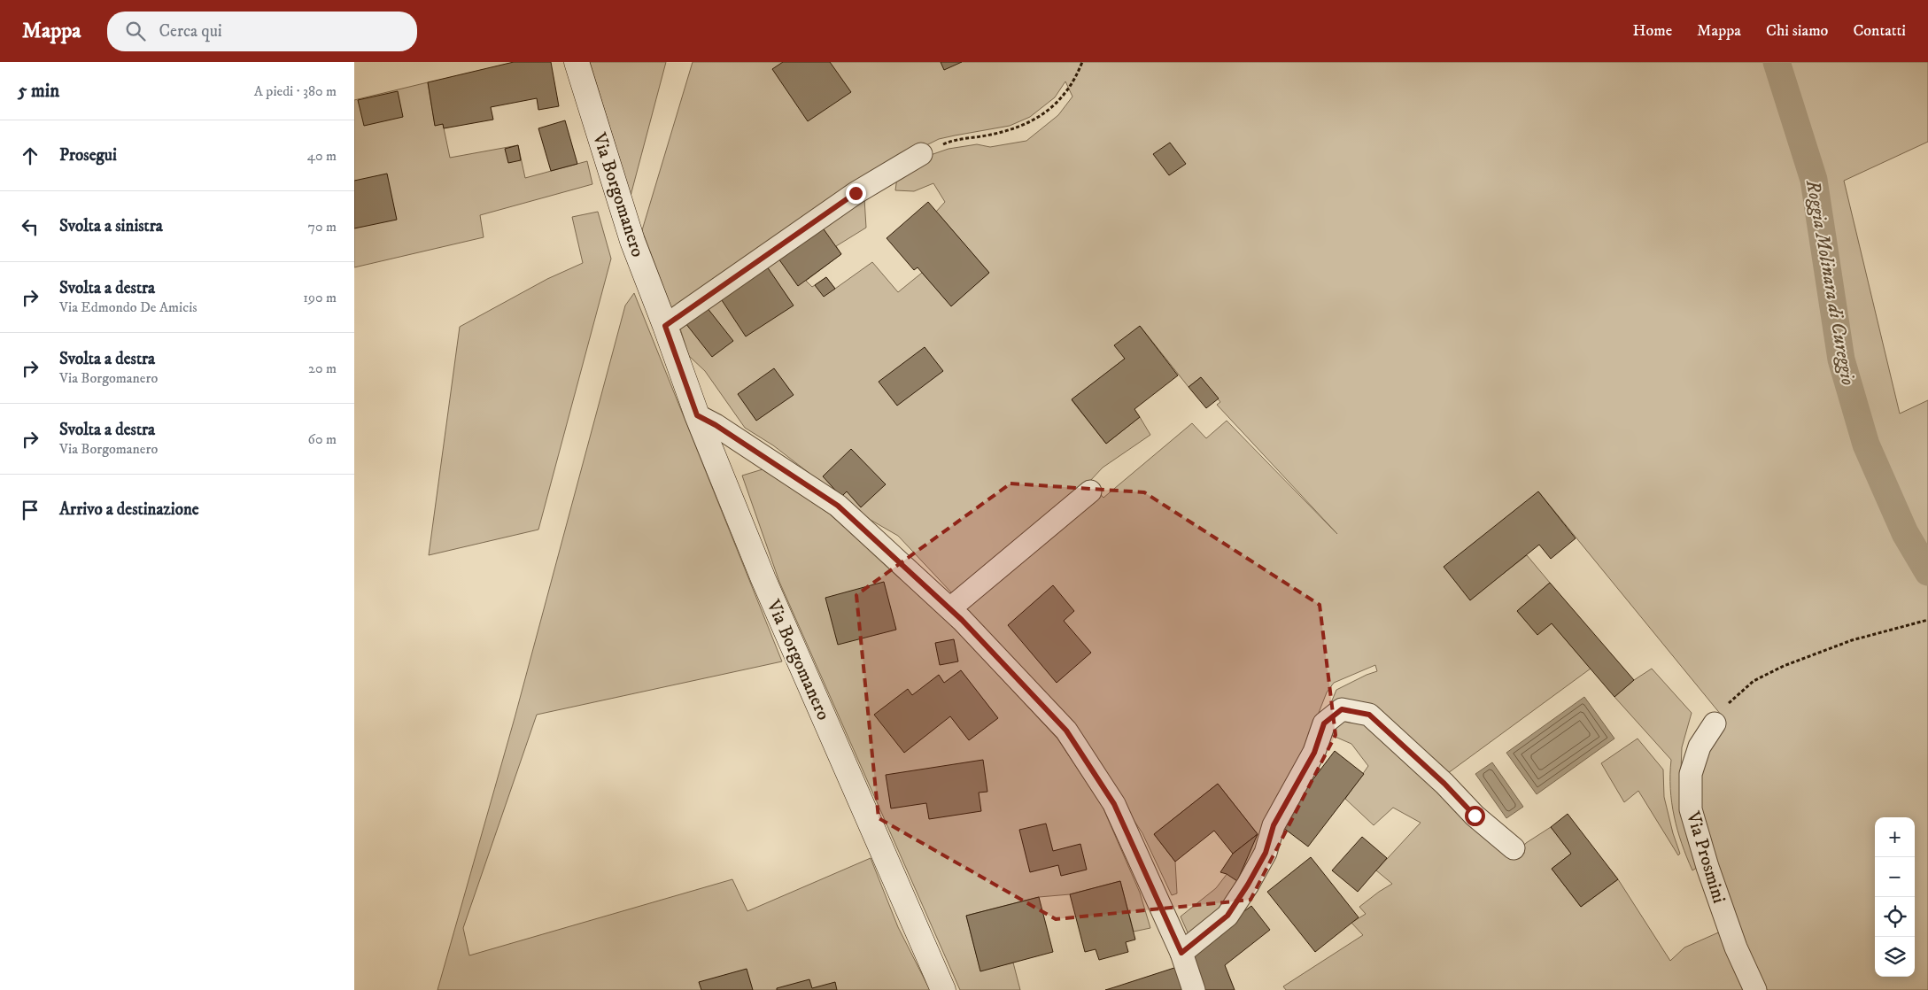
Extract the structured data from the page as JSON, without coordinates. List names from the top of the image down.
{
  "streets": {
    "main road": ["Via Borgomanero"],
    "street": ["Via Prosmini"]
  },
  "water": ["Roggia Molinara di Cureggio"],
  "page": {
    "header": "Mappa",
    "search": "Cerca qui",
    "nav": [
      "Home",
      "Mappa",
      "Chi siamo",
      "Contatti"
    ],
    "heading": ["5 min", "A piedi · 380 m"],
    "list": [
      ["Prosegui", "40 m"],
      ["Svolta a sinistra", "70 m"],
      ["Svolta a destra", "Via Edmondo De Amicis", "190 m"],
      ["Svolta a destra", "Via Borgomanero", "20 m"],
      ["Svolta a destra", "Via Borgomanero", "60 m"],
      "Arrivo a destinazione"
    ],
    "map_buttons": ["+", "−"]
  }
}
